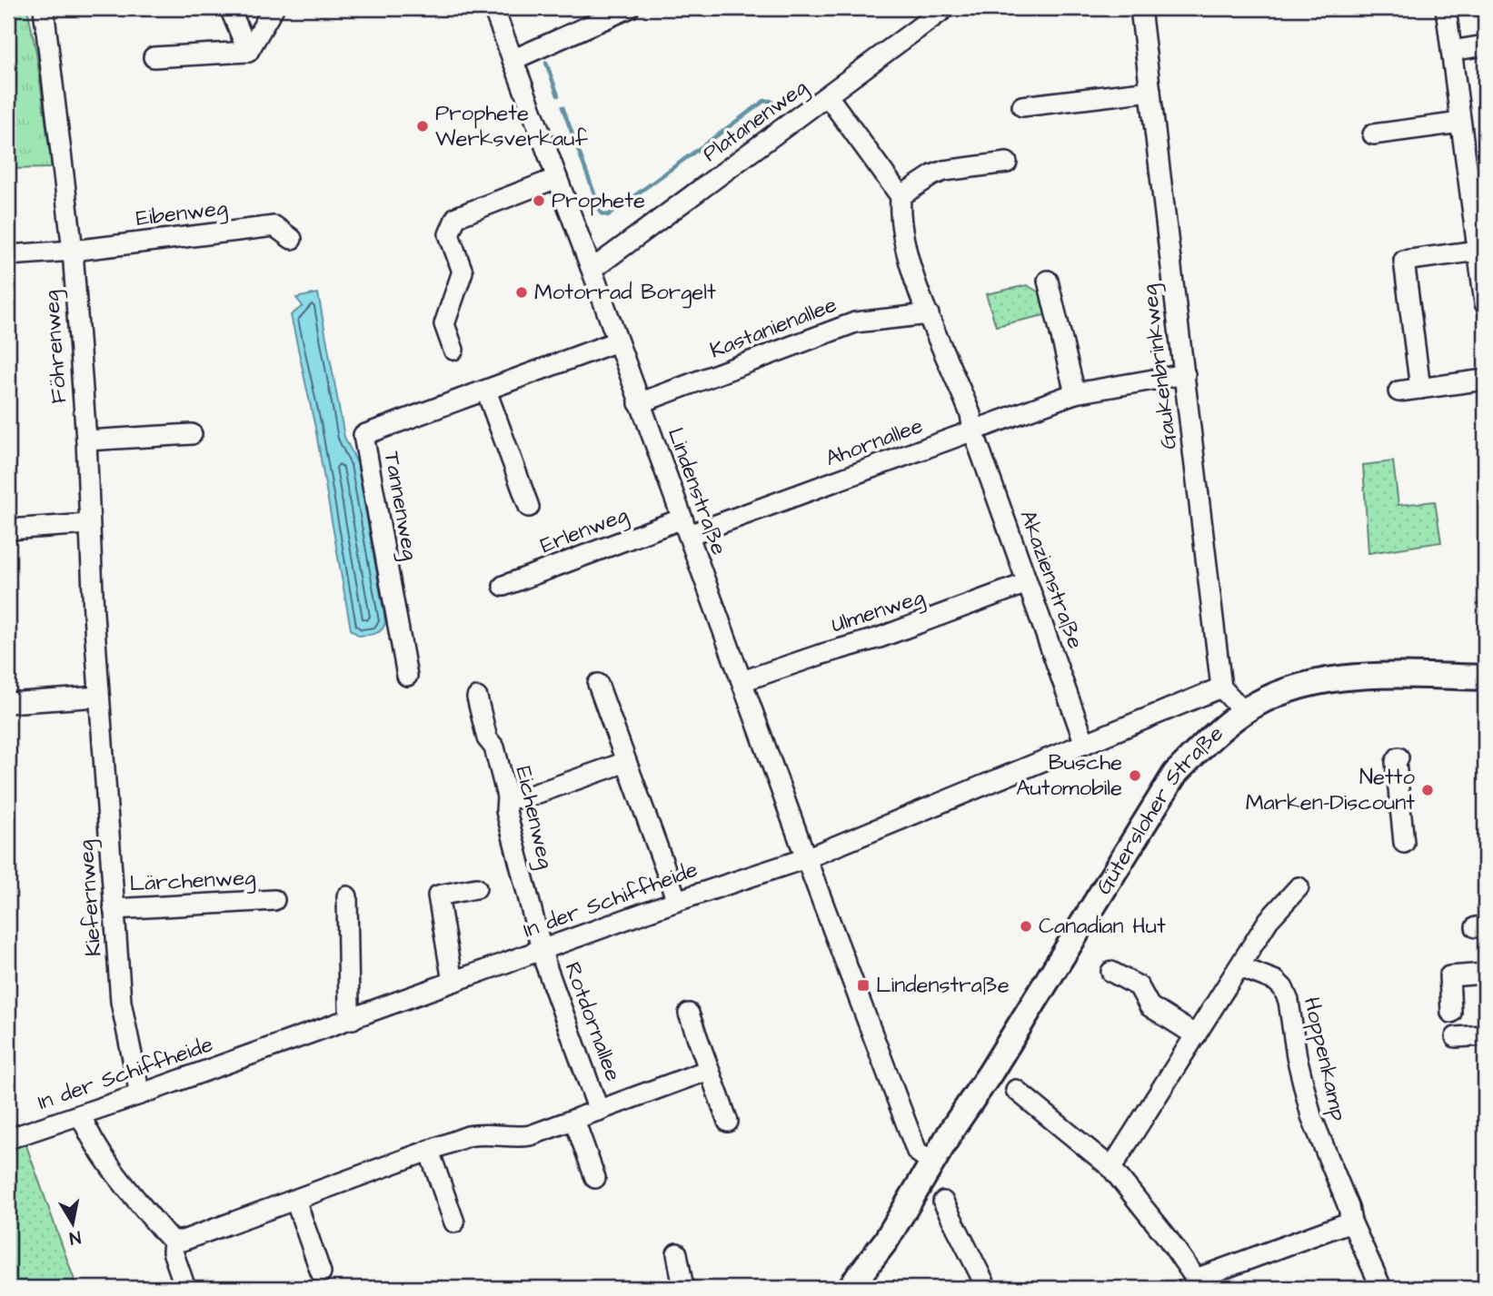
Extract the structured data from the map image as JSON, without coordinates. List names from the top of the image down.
{
  "streets": {
    "main road": ["Gütersloher Straße"],
    "street": [
      "Platanenweg",
      "Eibenweg",
      "Kastanienallee",
      "Föhrenweg",
      "Gaukenbrinkweg",
      "Ahornallee",
      "Lindenstraße",
      "Tannenweg",
      "Erlenweg",
      "Akazienstraße",
      "Ulmenweg",
      "Eichenweg",
      "Lärchenweg",
      "Kiefernweg",
      "In der Schiffheide",
      "Rotdornallee",
      "Hoppenkamp"
    ]
  },
  "crossings": [
    ["Platanenweg", "Lindenstraße"],
    ["Eibenweg", "Föhrenweg"],
    ["Kastanienallee", "Lindenstraße"],
    ["Föhrenweg", "Kiefernweg"],
    ["Gaukenbrinkweg", "Ahornallee"],
    ["Gaukenbrinkweg", "In der Schiffheide"],
    ["Ahornallee", "Lindenstraße"],
    ["Ahornallee", "Erlenweg"],
    ["Ahornallee", "Akazienstraße"],
    ["Lindenstraße", "Tannenweg"],
    ["Lindenstraße", "Erlenweg"],
    ["Lindenstraße", "Ulmenweg"],
    ["Lindenstraße", "Gütersloher Straße"],
    ["Lindenstraße", "In der Schiffheide"],
    ["Akazienstraße", "Ulmenweg"],
    ["Akazienstraße", "In der Schiffheide"],
    ["Eichenweg", "In der Schiffheide"],
    ["Eichenweg", "Rotdornallee"],
    ["Lärchenweg", "Kiefernweg"],
    ["Kiefernweg", "In der Schiffheide"],
    ["In der Schiffheide", "Rotdornallee"]
  ],
  "places": {
    "other": [
      "Prophete Werksverkauf",
      "Prophete",
      "Motorrad Borgelt",
      "Busche Automobile",
      "Netto Marken-Discount",
      "Canadian Hut"
    ],
    "transit": ["Lindenstraße"]
  },
  "north": "bottom"
}
